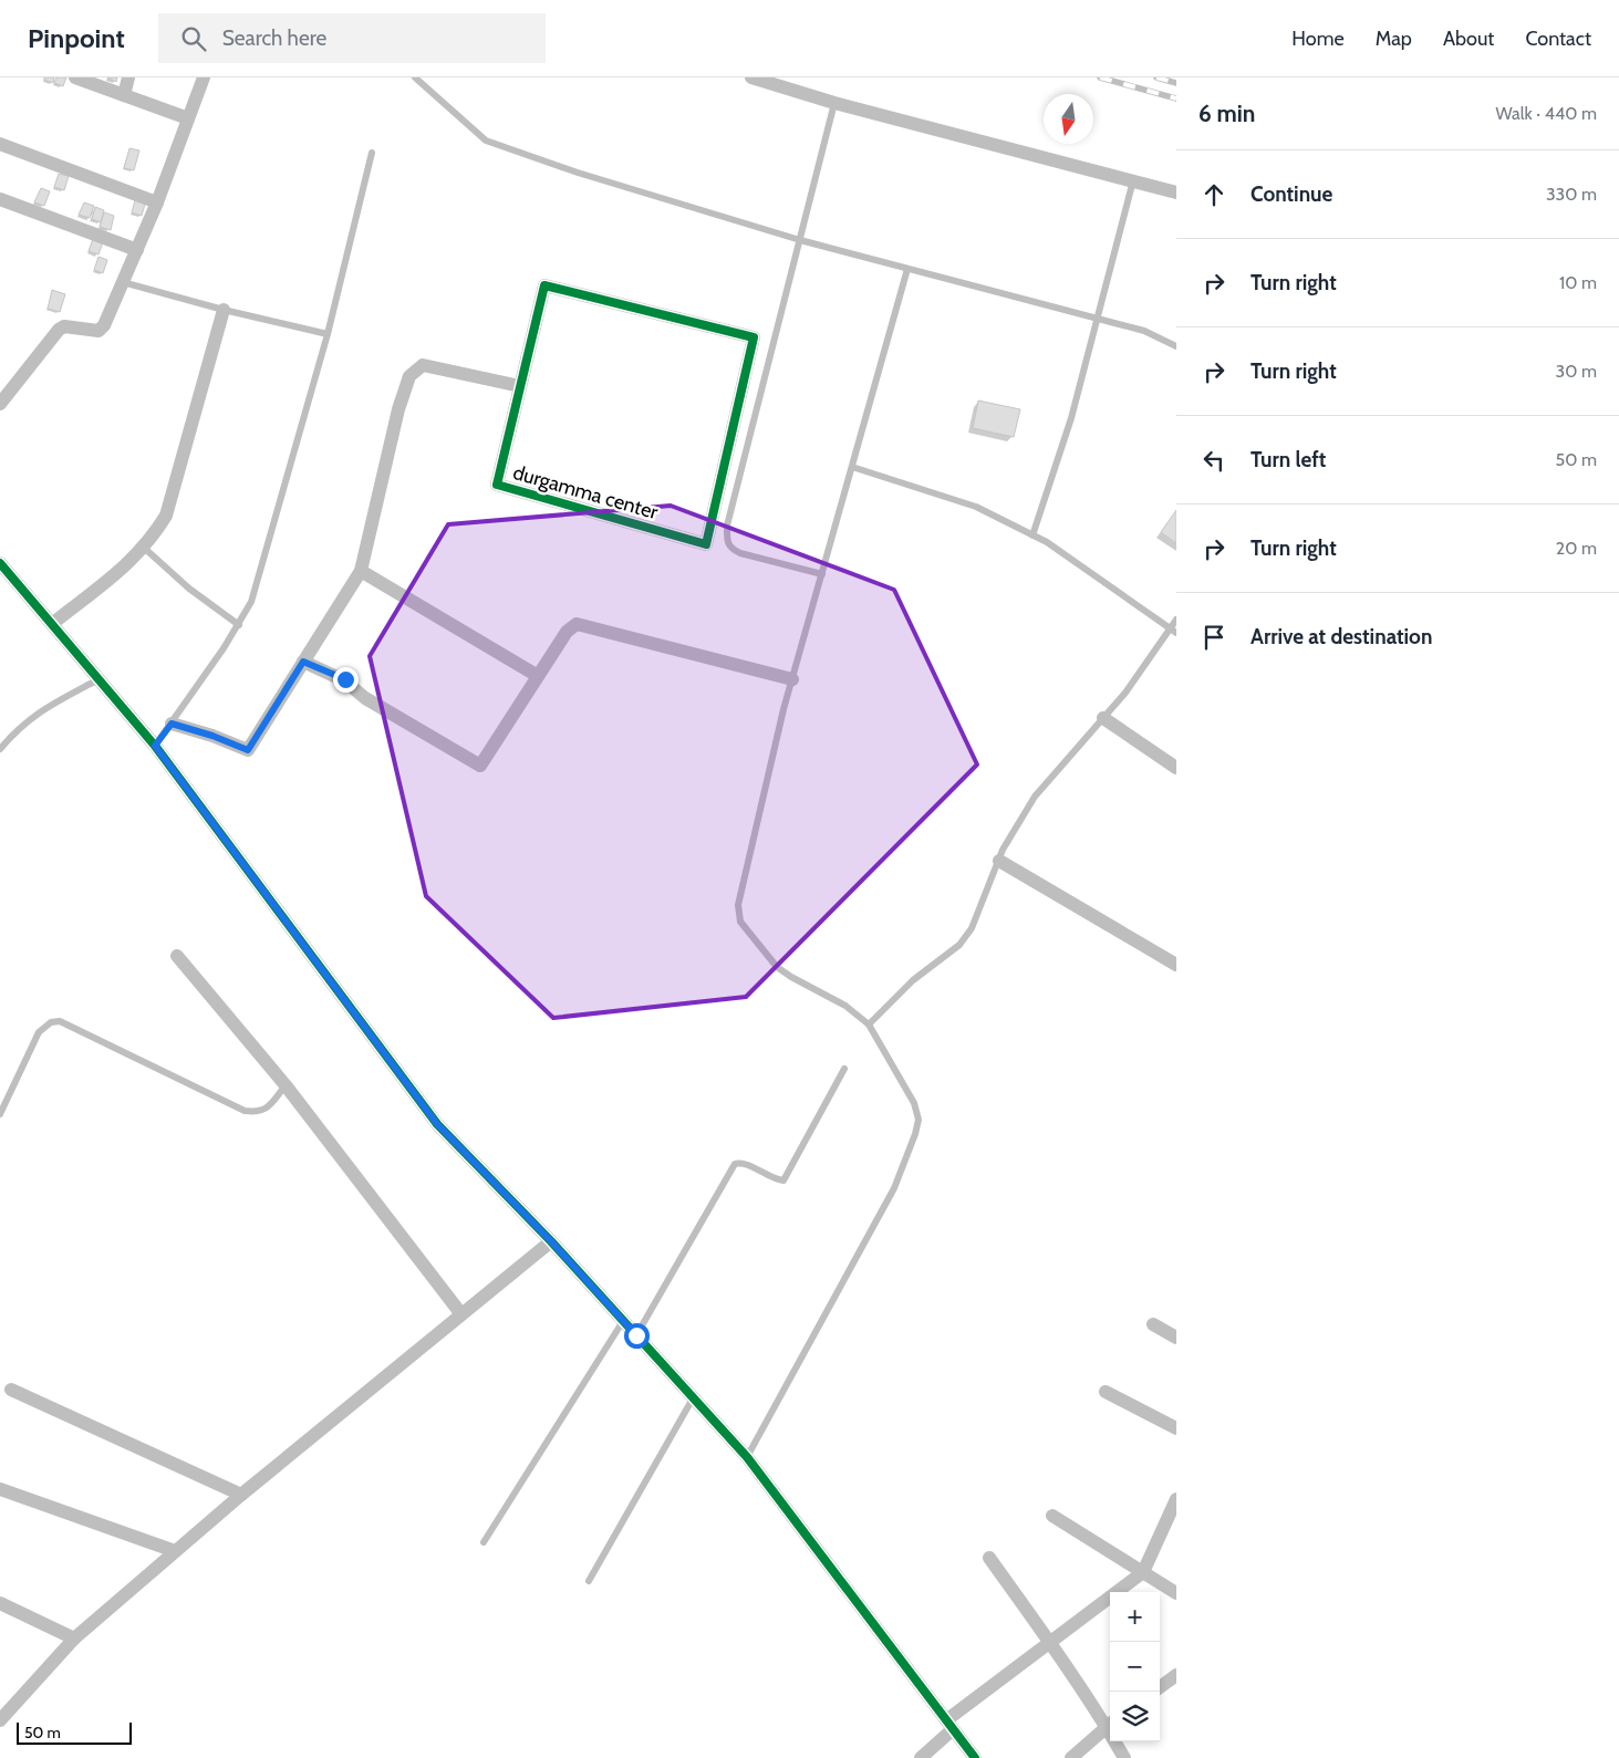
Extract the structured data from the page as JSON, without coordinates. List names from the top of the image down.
{
  "streets": {
    "street": ["durgamma center"]
  },
  "scale_bar": "50 m",
  "north": "bottom",
  "page": {
    "header": "Pinpoint",
    "search": "Search here",
    "nav": [
      "Home",
      "Map",
      "About",
      "Contact"
    ],
    "heading": ["6 min", "Walk · 440 m"],
    "list": [
      ["Continue", "330 m"],
      ["Turn right", "10 m"],
      ["Turn right", "30 m"],
      ["Turn left", "50 m"],
      ["Turn right", "20 m"],
      "Arrive at destination"
    ],
    "map_buttons": ["+", "−"],
    "scale": "50 m"
  }
}
